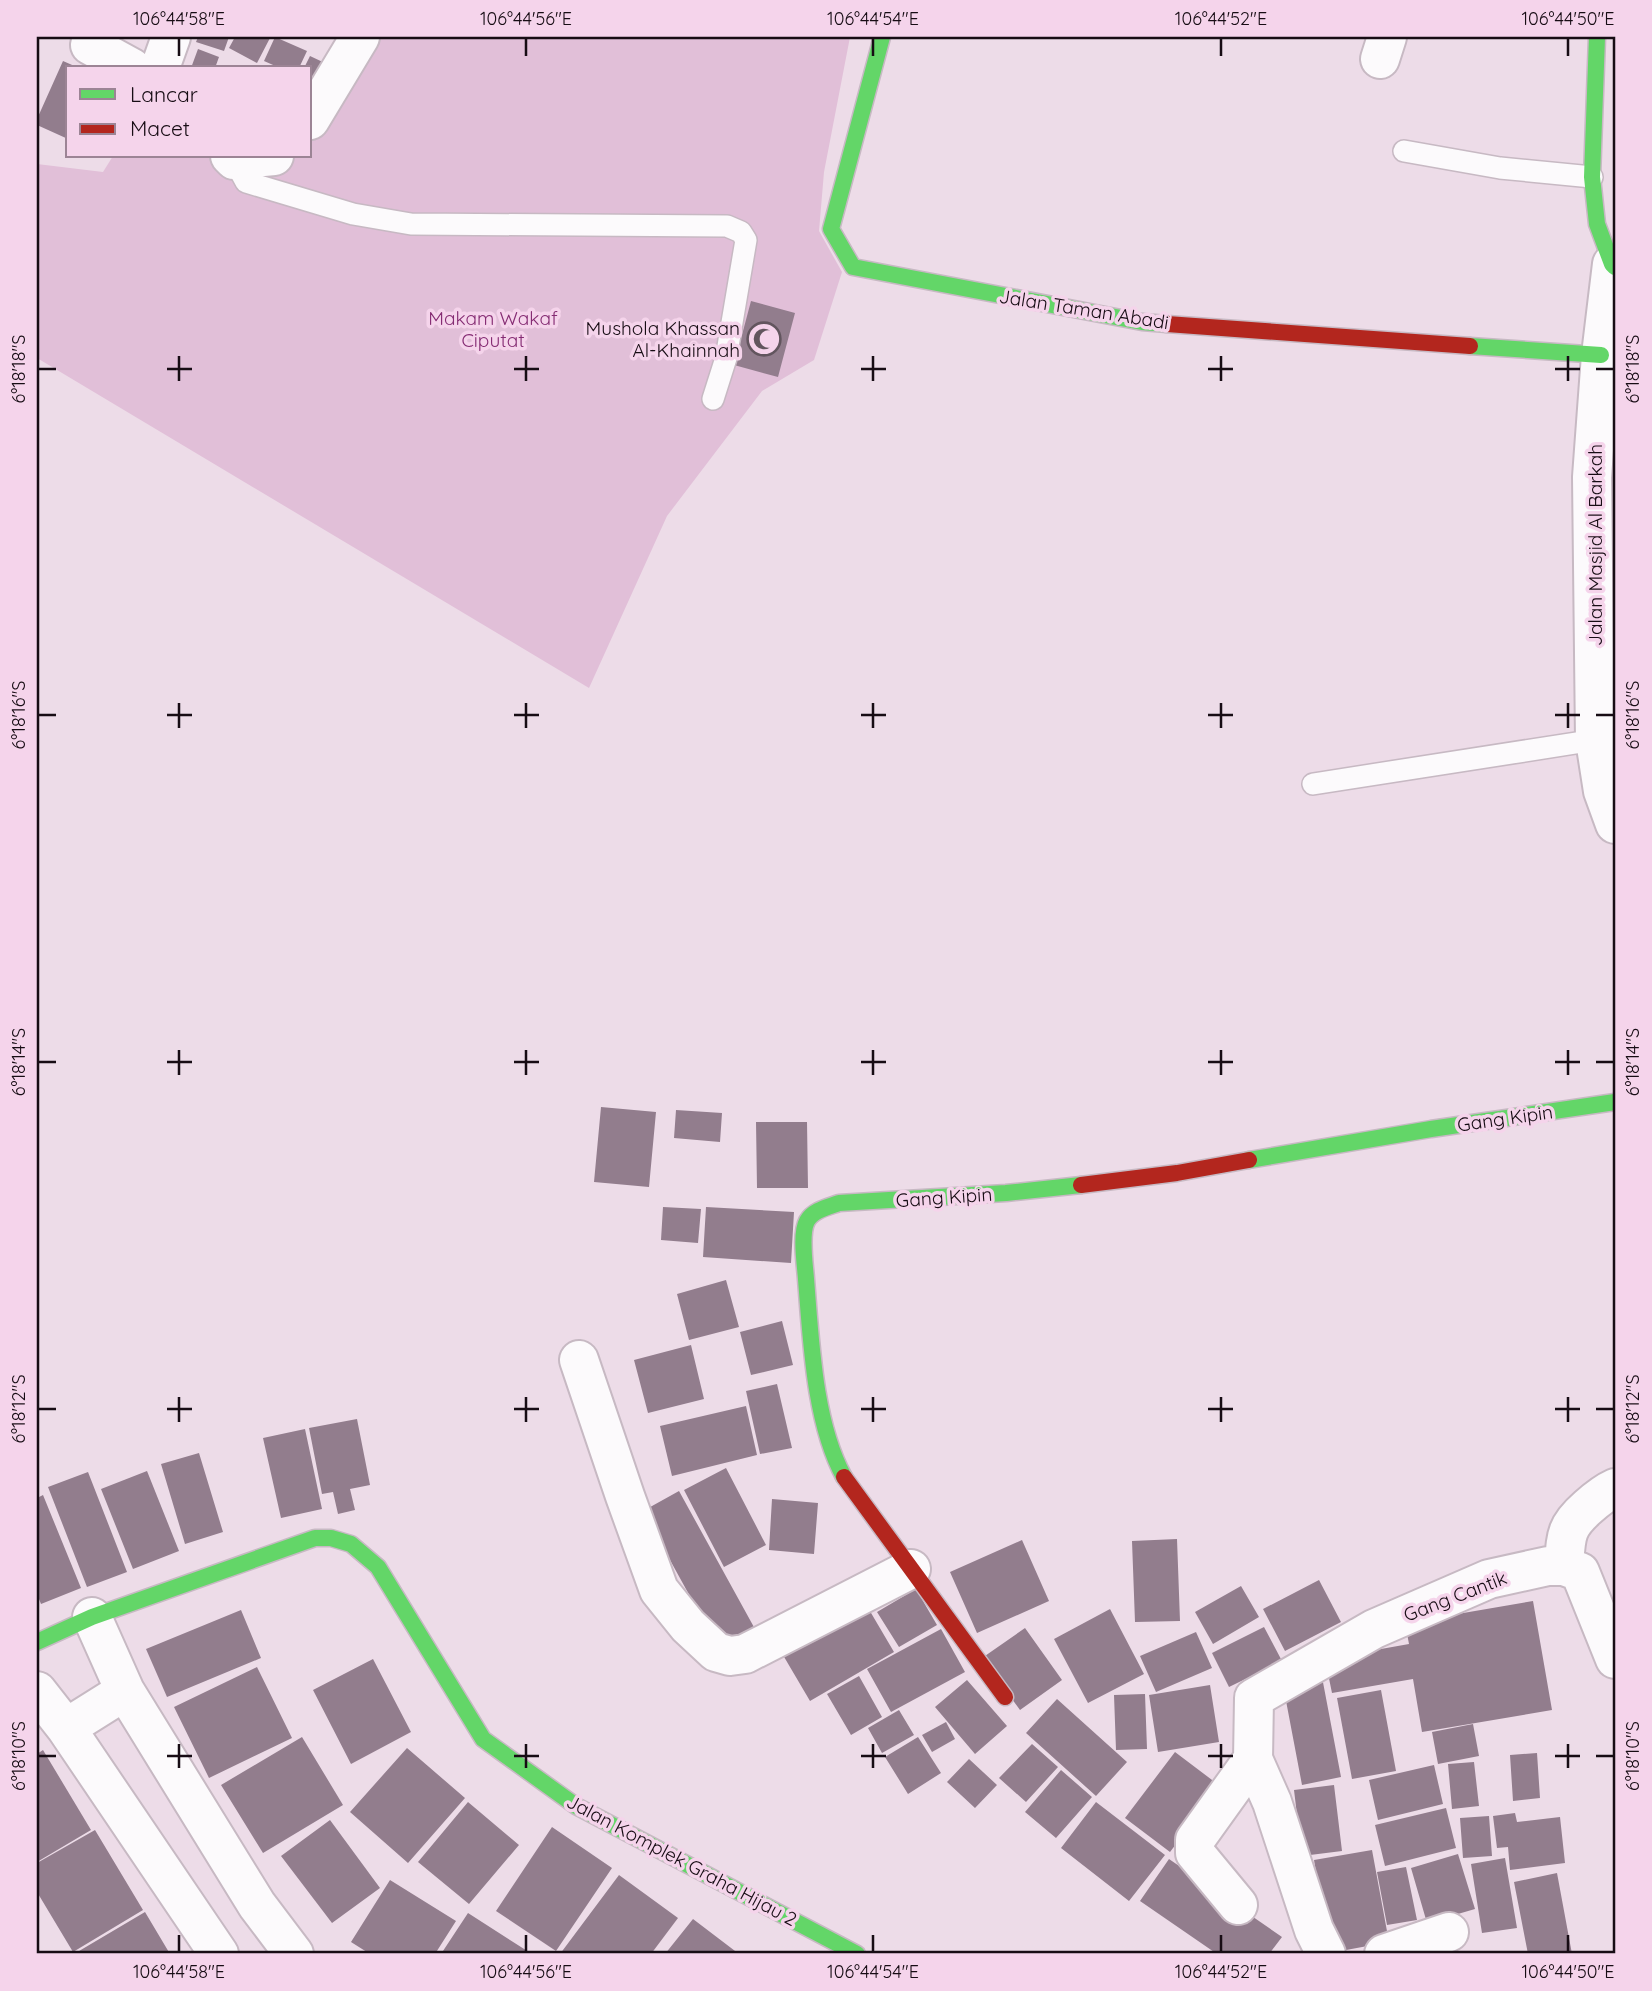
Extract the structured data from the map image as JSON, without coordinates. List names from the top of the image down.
{
  "streets": {
    "street": [
      "Jalan Taman Abadi",
      "Jalan Masjid Al Barkah",
      "Gang Kipin",
      "Gang Cantik",
      "Jalan Komplek Graha Hijau 2"
    ]
  },
  "crossings": [
    ["Jalan Taman Abadi", "Jalan Masjid Al Barkah"]
  ],
  "parks": ["Makam Wakaf Ciputat"],
  "places": {
    "mosque": ["Mushola Khassan Al-Khainnah"]
  },
  "legend": ["Lancar", "Macet"],
  "coordinates": [
    "106°44'58\"E",
    "106°44'56\"E",
    "106°44'54\"E",
    "106°44'52\"E",
    "106°44'50\"E",
    "6°18'18\"S",
    "6°18'16\"S",
    "6°18'14\"S",
    "6°18'12\"S",
    "6°18'10\"S"
  ]
}
